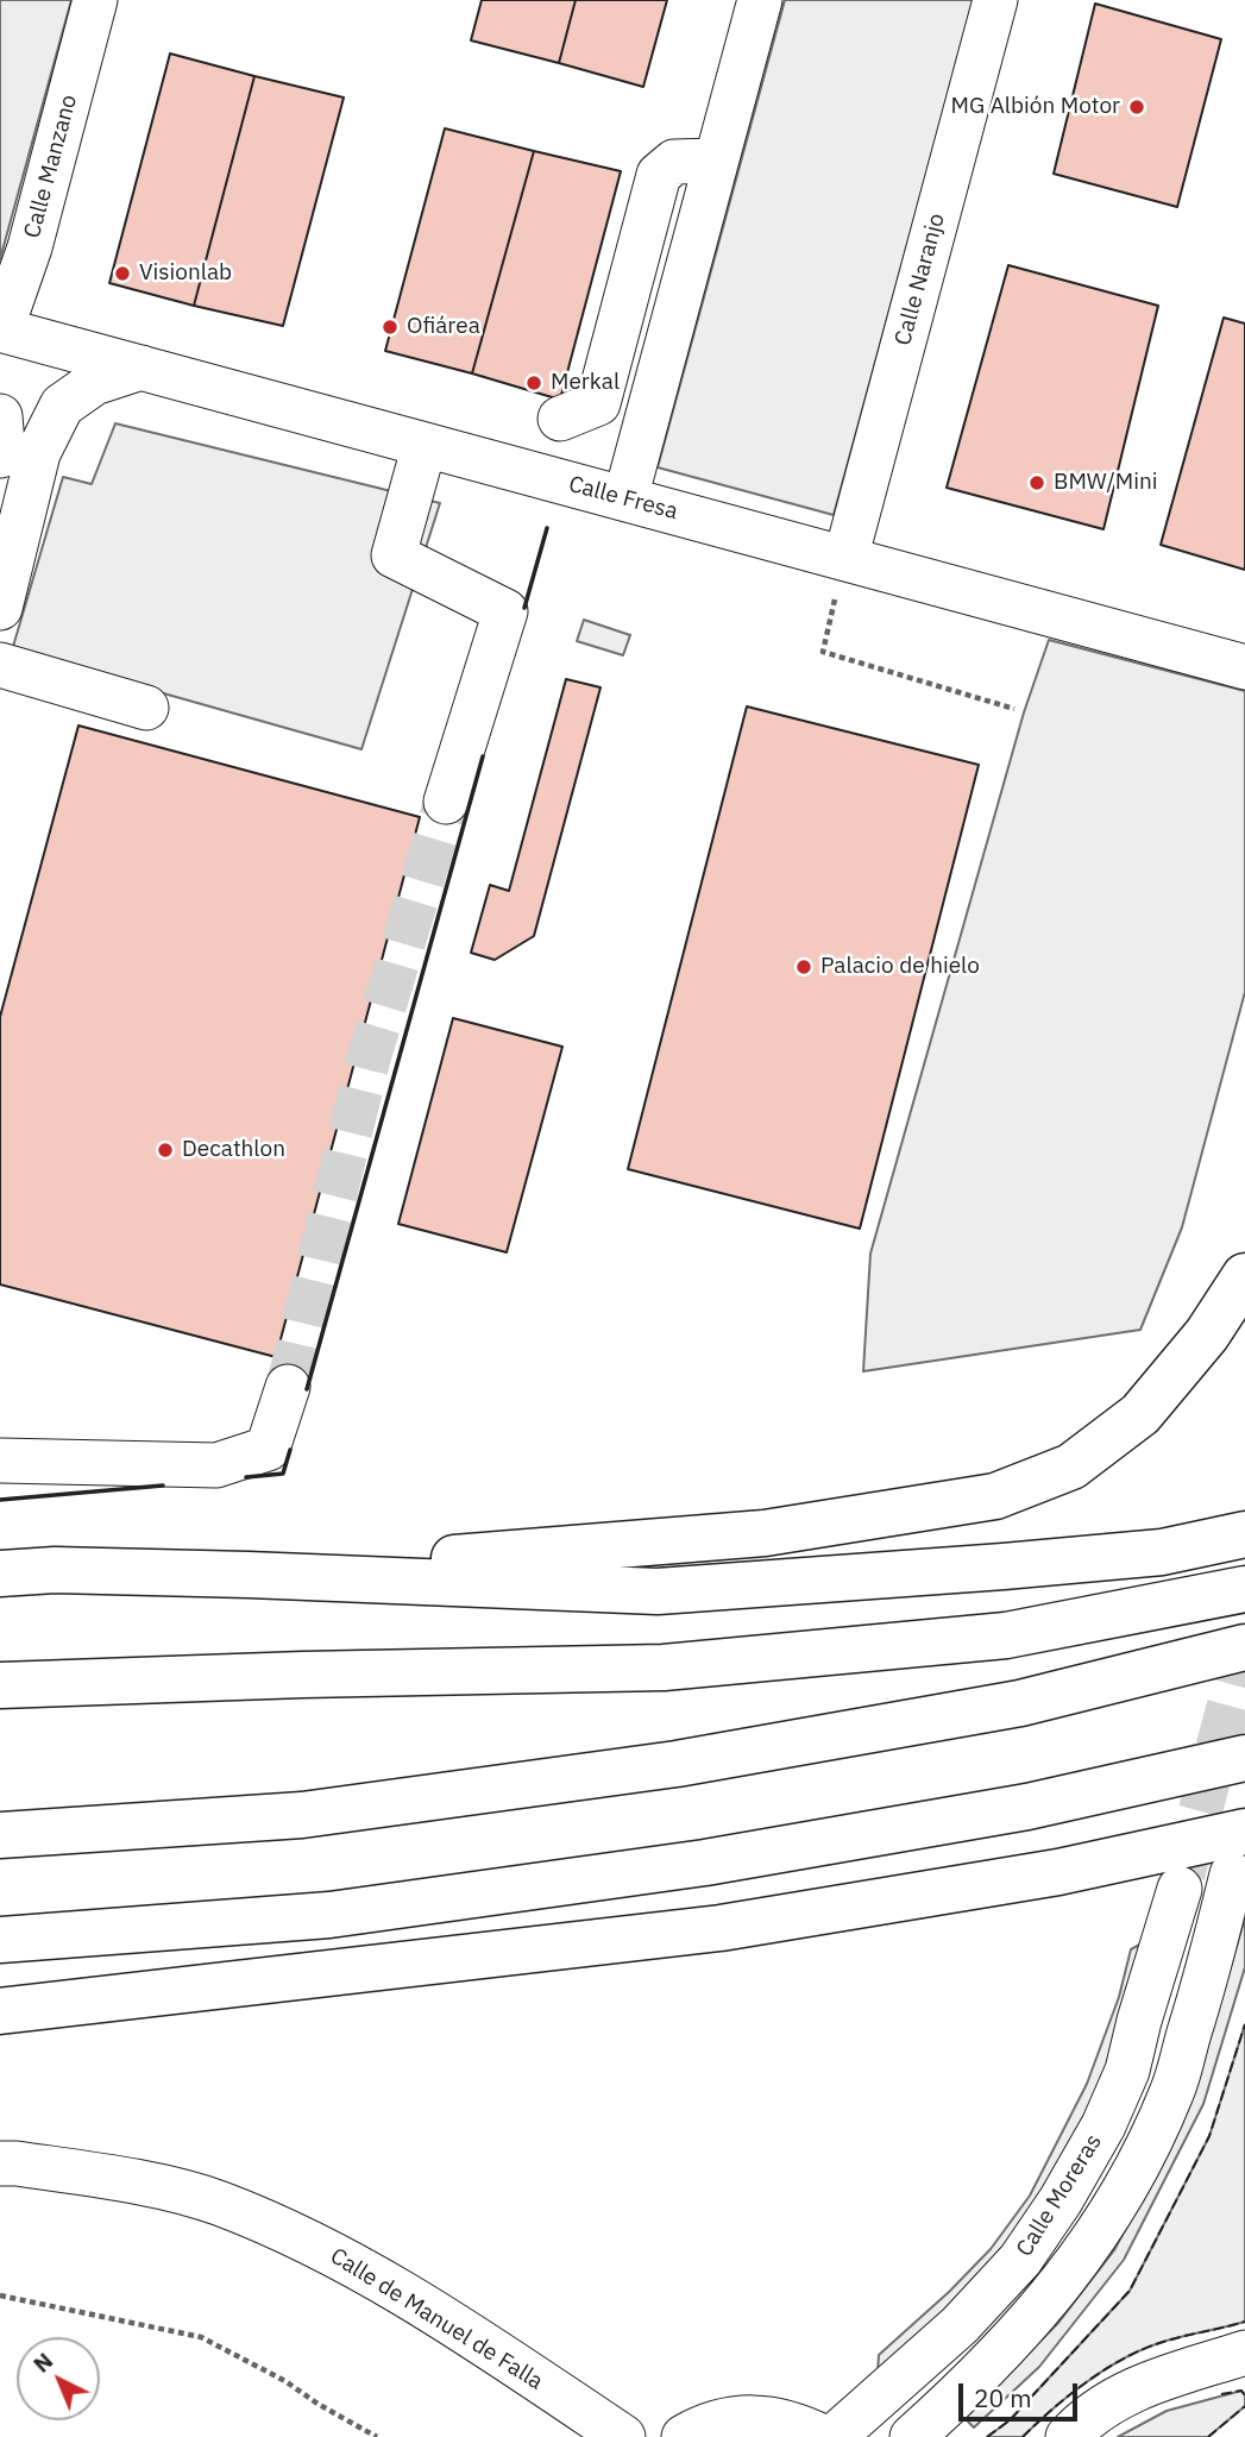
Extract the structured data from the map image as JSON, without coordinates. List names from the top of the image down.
{
  "streets": {
    "street": [
      "Calle Manzano",
      "Calle Naranjo",
      "Calle Fresa",
      "Calle Moreras",
      "Calle de Manuel de Falla"
    ]
  },
  "crossings": [
    ["Calle Manzano", "Calle Fresa"],
    ["Calle Naranjo", "Calle Fresa"]
  ],
  "places": [
    "MG Albión Motor",
    "Visionlab",
    "Ofiárea",
    "Merkal",
    "BMW/Mini",
    "Palacio de hielo",
    "Decathlon"
  ],
  "scale_bar": "20 m",
  "north": "top left"
}
